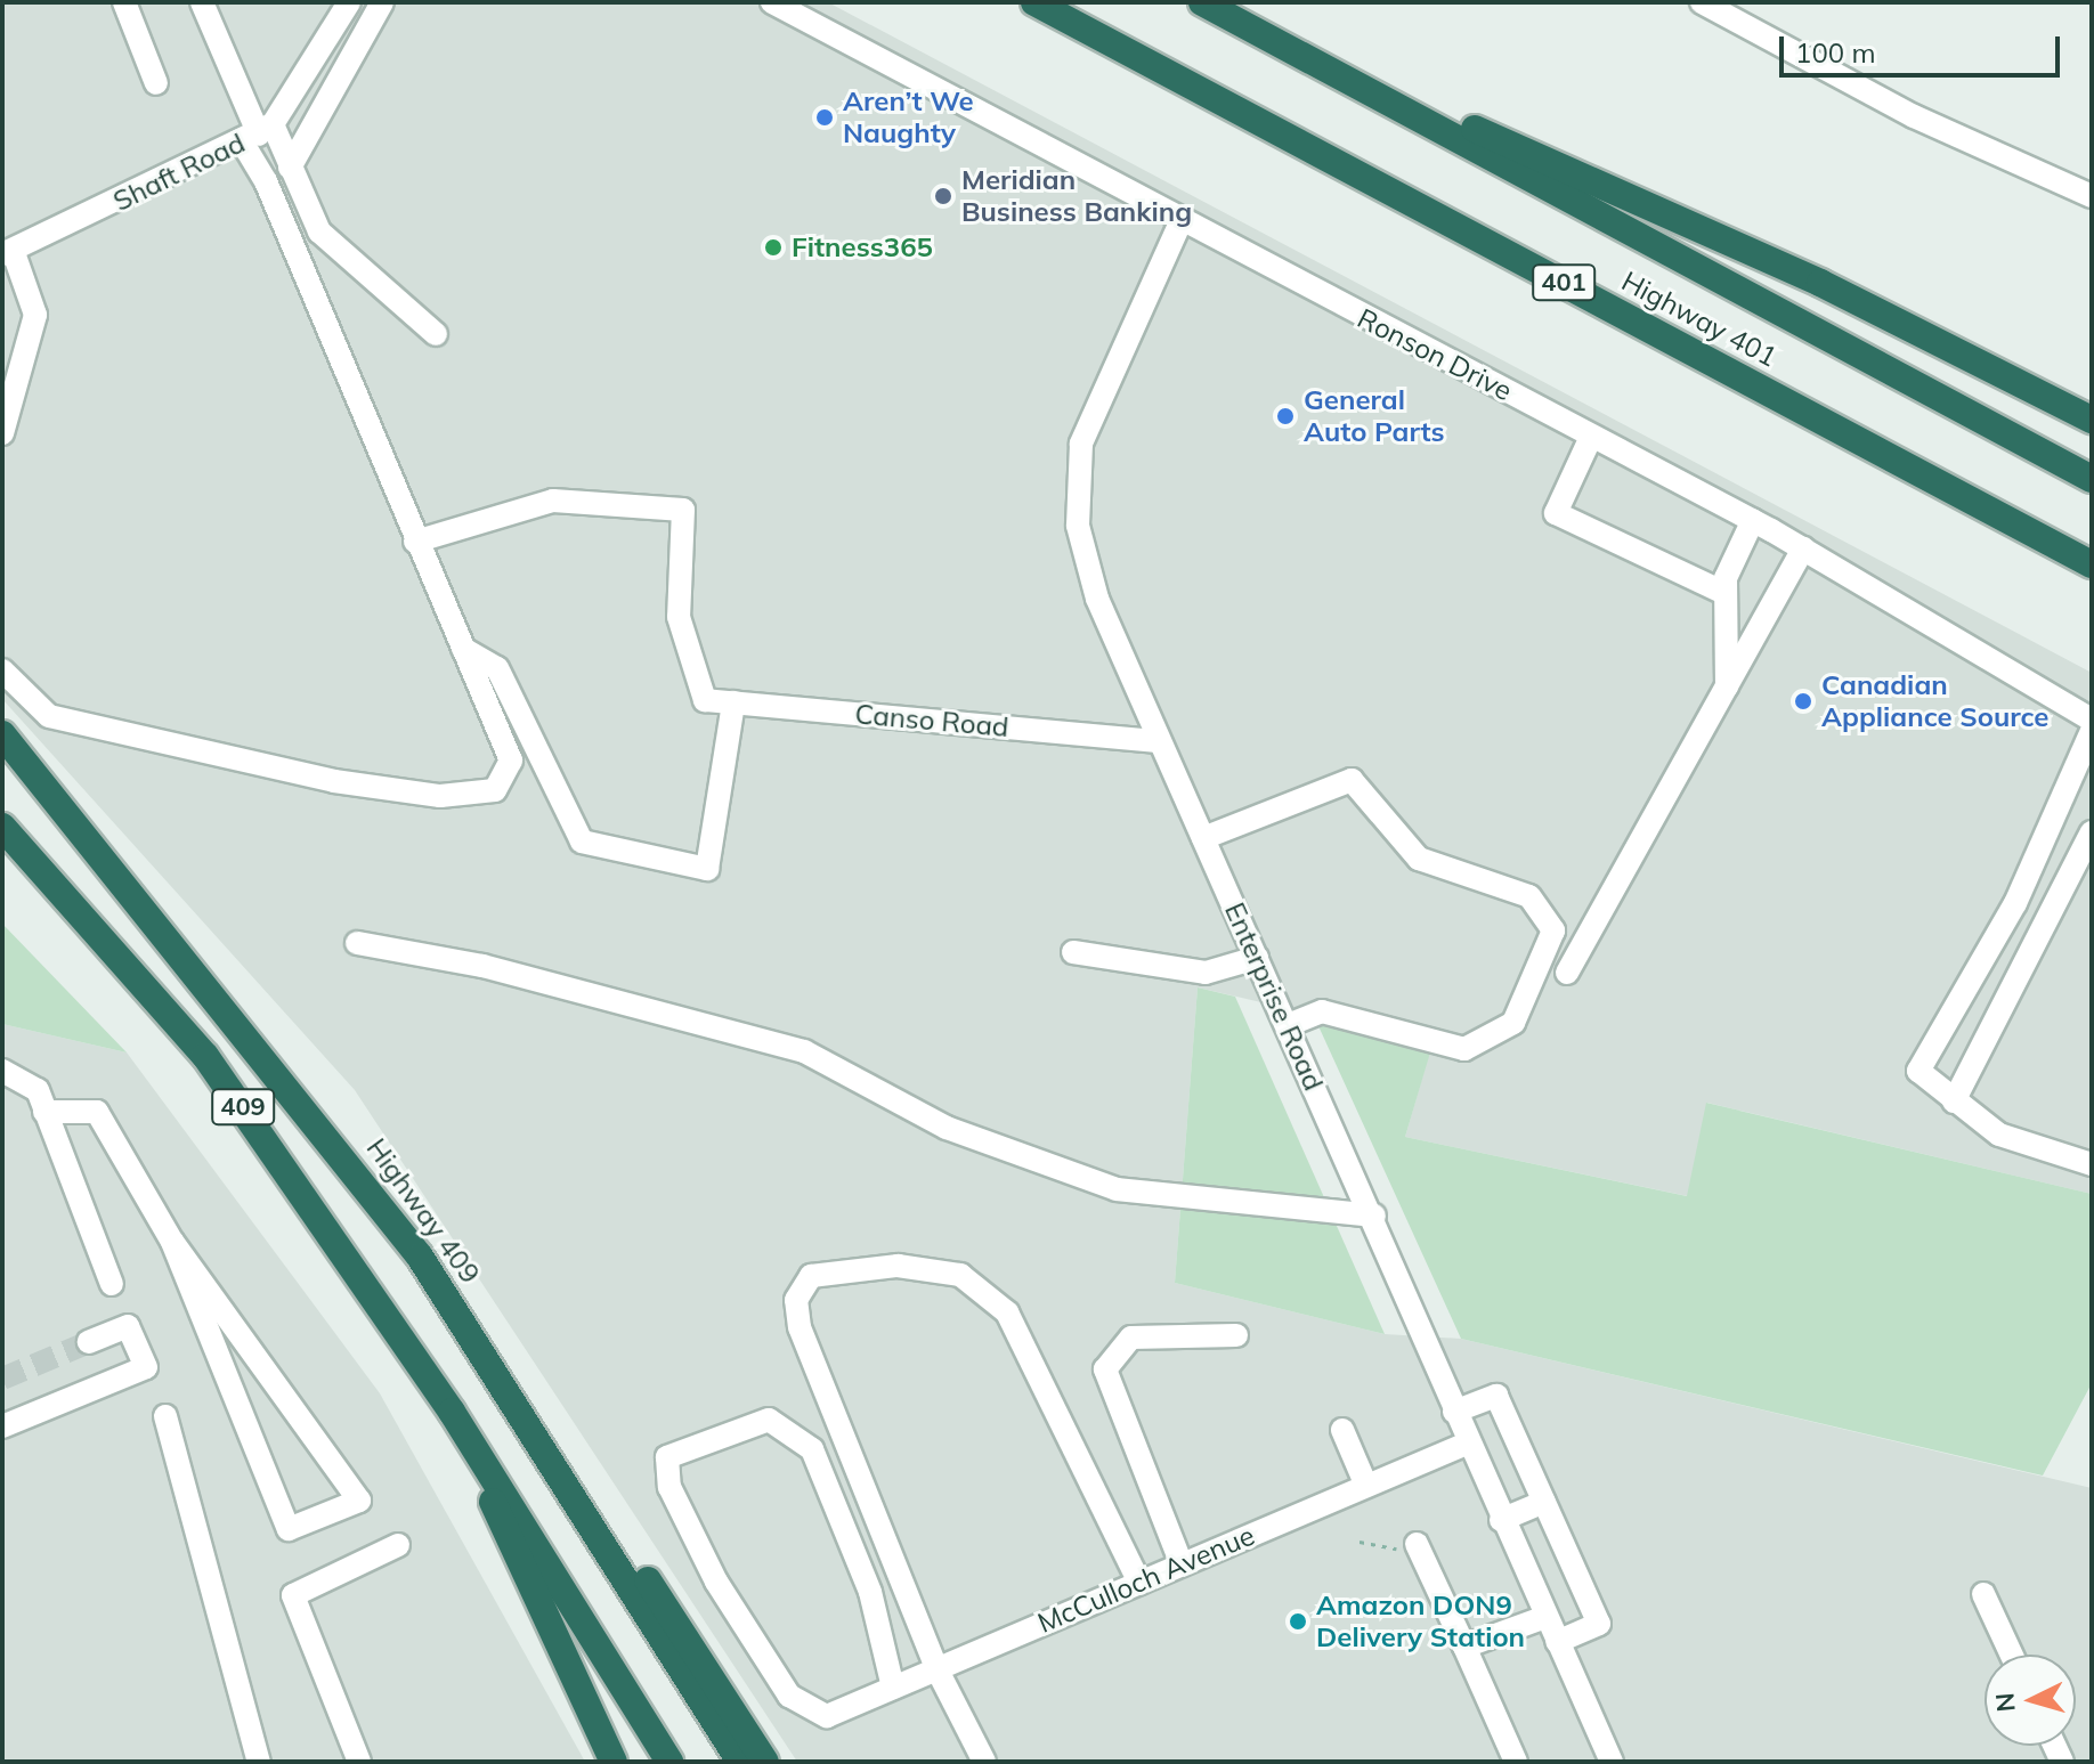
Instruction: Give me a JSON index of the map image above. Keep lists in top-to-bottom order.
{
  "streets": {
    "highway": [
      "401",
      "Highway 401",
      "409",
      "Highway 409"
    ],
    "street": [
      "Shaft Road",
      "Ronson Drive",
      "Canso Road",
      "Enterprise Road",
      "McCulloch Avenue"
    ]
  },
  "crossings": [
    ["Ronson Drive", "Enterprise Road"],
    ["Canso Road", "Enterprise Road"],
    ["Enterprise Road", "McCulloch Avenue"]
  ],
  "places": [
    "Aren’t We Naughty",
    "Meridian Business Banking",
    "Fitness365",
    "General Auto Parts",
    "Canadian Appliance Source",
    "Amazon DON9 Delivery Station"
  ],
  "scale_bar": "100 m",
  "north": "left"
}
